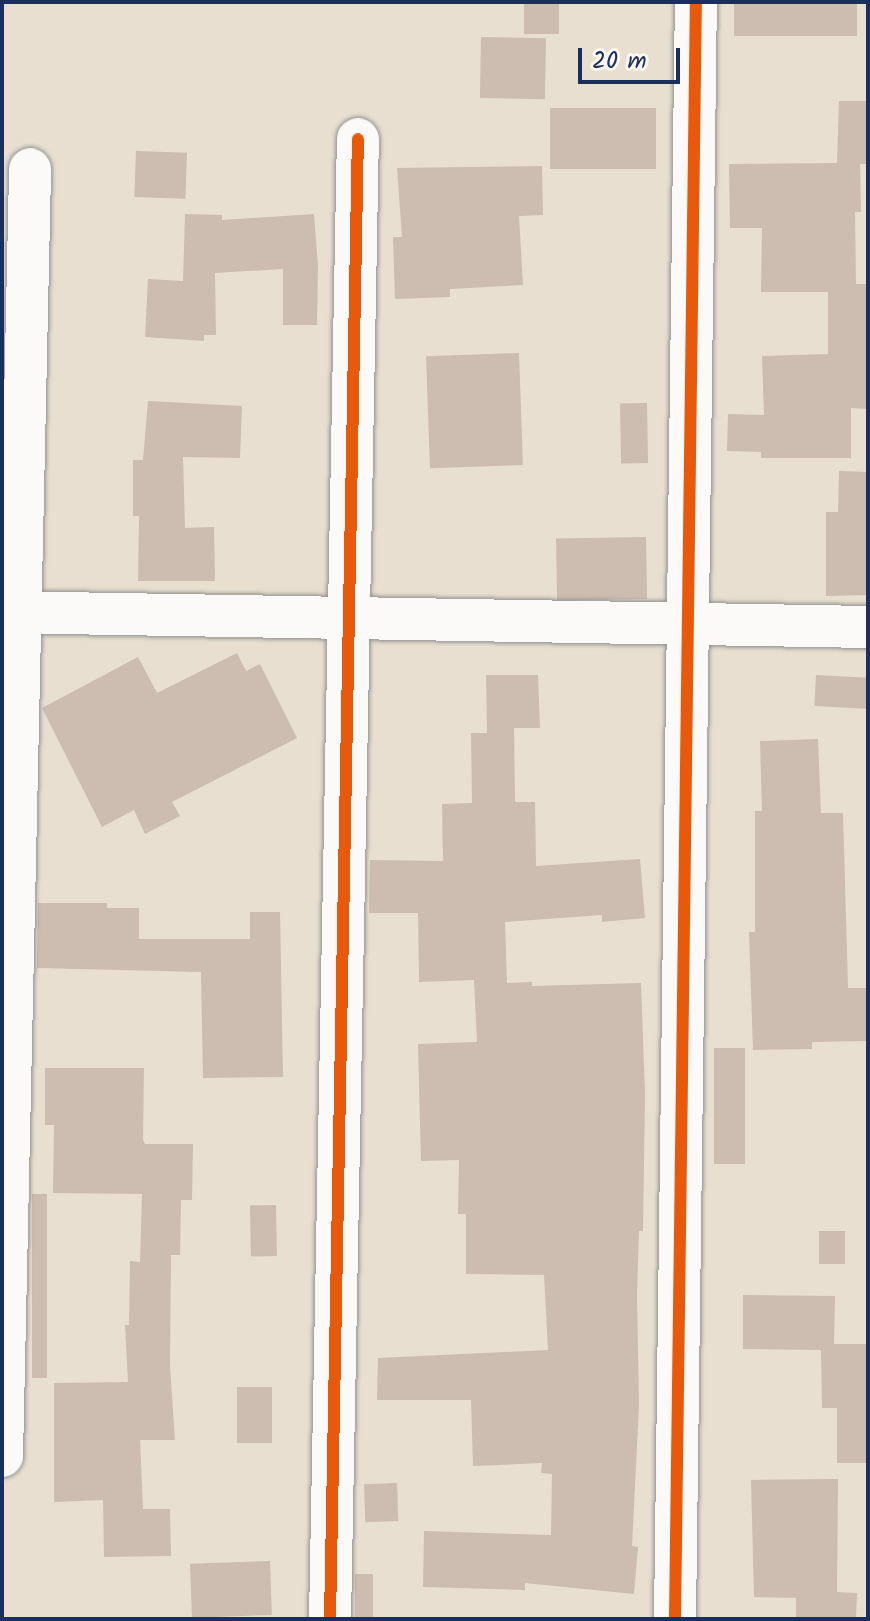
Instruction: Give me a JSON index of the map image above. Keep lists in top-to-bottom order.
{
  "scale_bar": "20 m"
}
